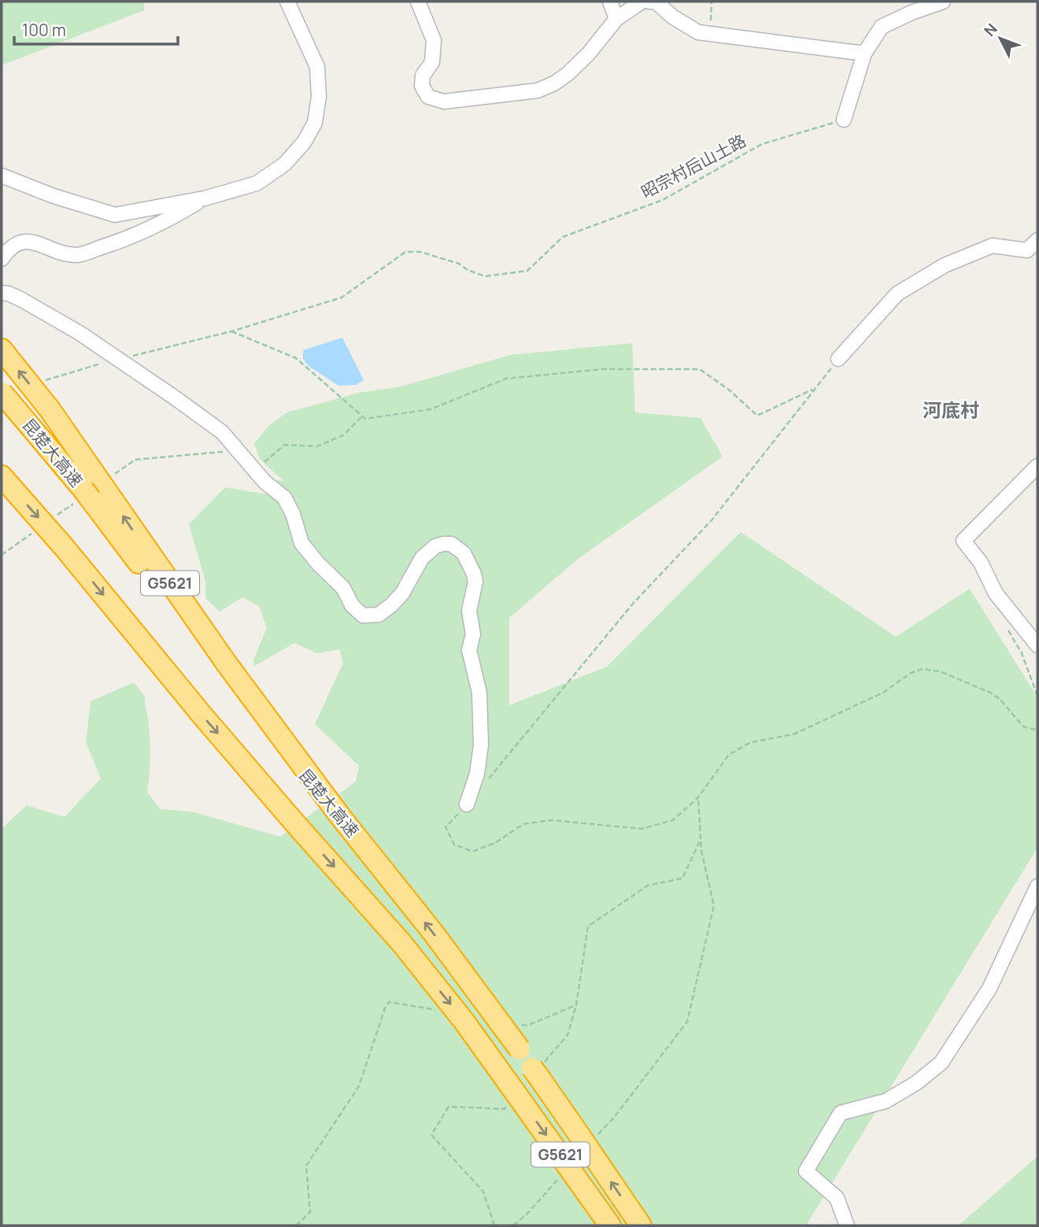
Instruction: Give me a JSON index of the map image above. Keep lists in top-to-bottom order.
{
  "streets": {
    "highway": ["昆楚大高速", "G5621"],
    "path": ["昭宗村后山土路"]
  },
  "crossings": [
    ["昆楚大高速", "G5621"]
  ],
  "districts": ["河底村"],
  "scale_bar": "100 m",
  "north": "top left"
}
